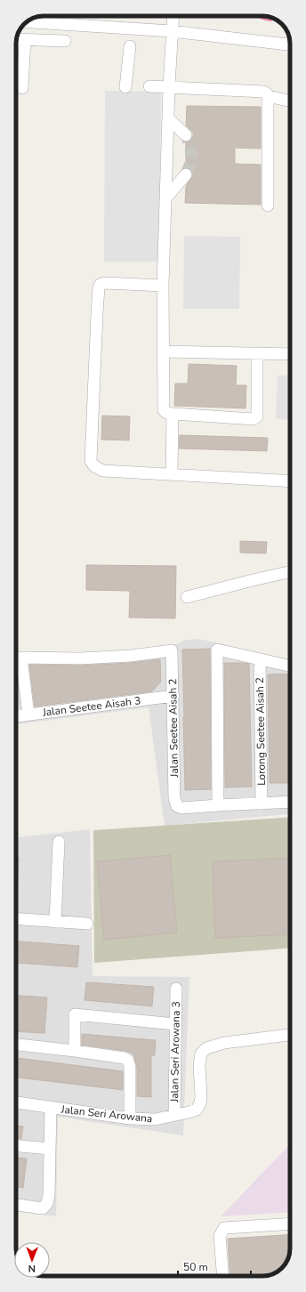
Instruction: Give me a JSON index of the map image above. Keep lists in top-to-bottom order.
{
  "streets": {
    "street": [
      "Jalan Seetee Aisah 3",
      "Jalan Seetee Aisah 2",
      "Lorong Seetee Aisah 2",
      "Jalan Seri Arowana 3",
      "Jalan Seri Arowana"
    ]
  },
  "crossings": [
    ["Jalan Seetee Aisah 3", "Jalan Seetee Aisah 2"],
    ["Jalan Seri Arowana 3", "Jalan Seri Arowana"]
  ],
  "scale_bar": "50 m",
  "north": "bottom"
}
